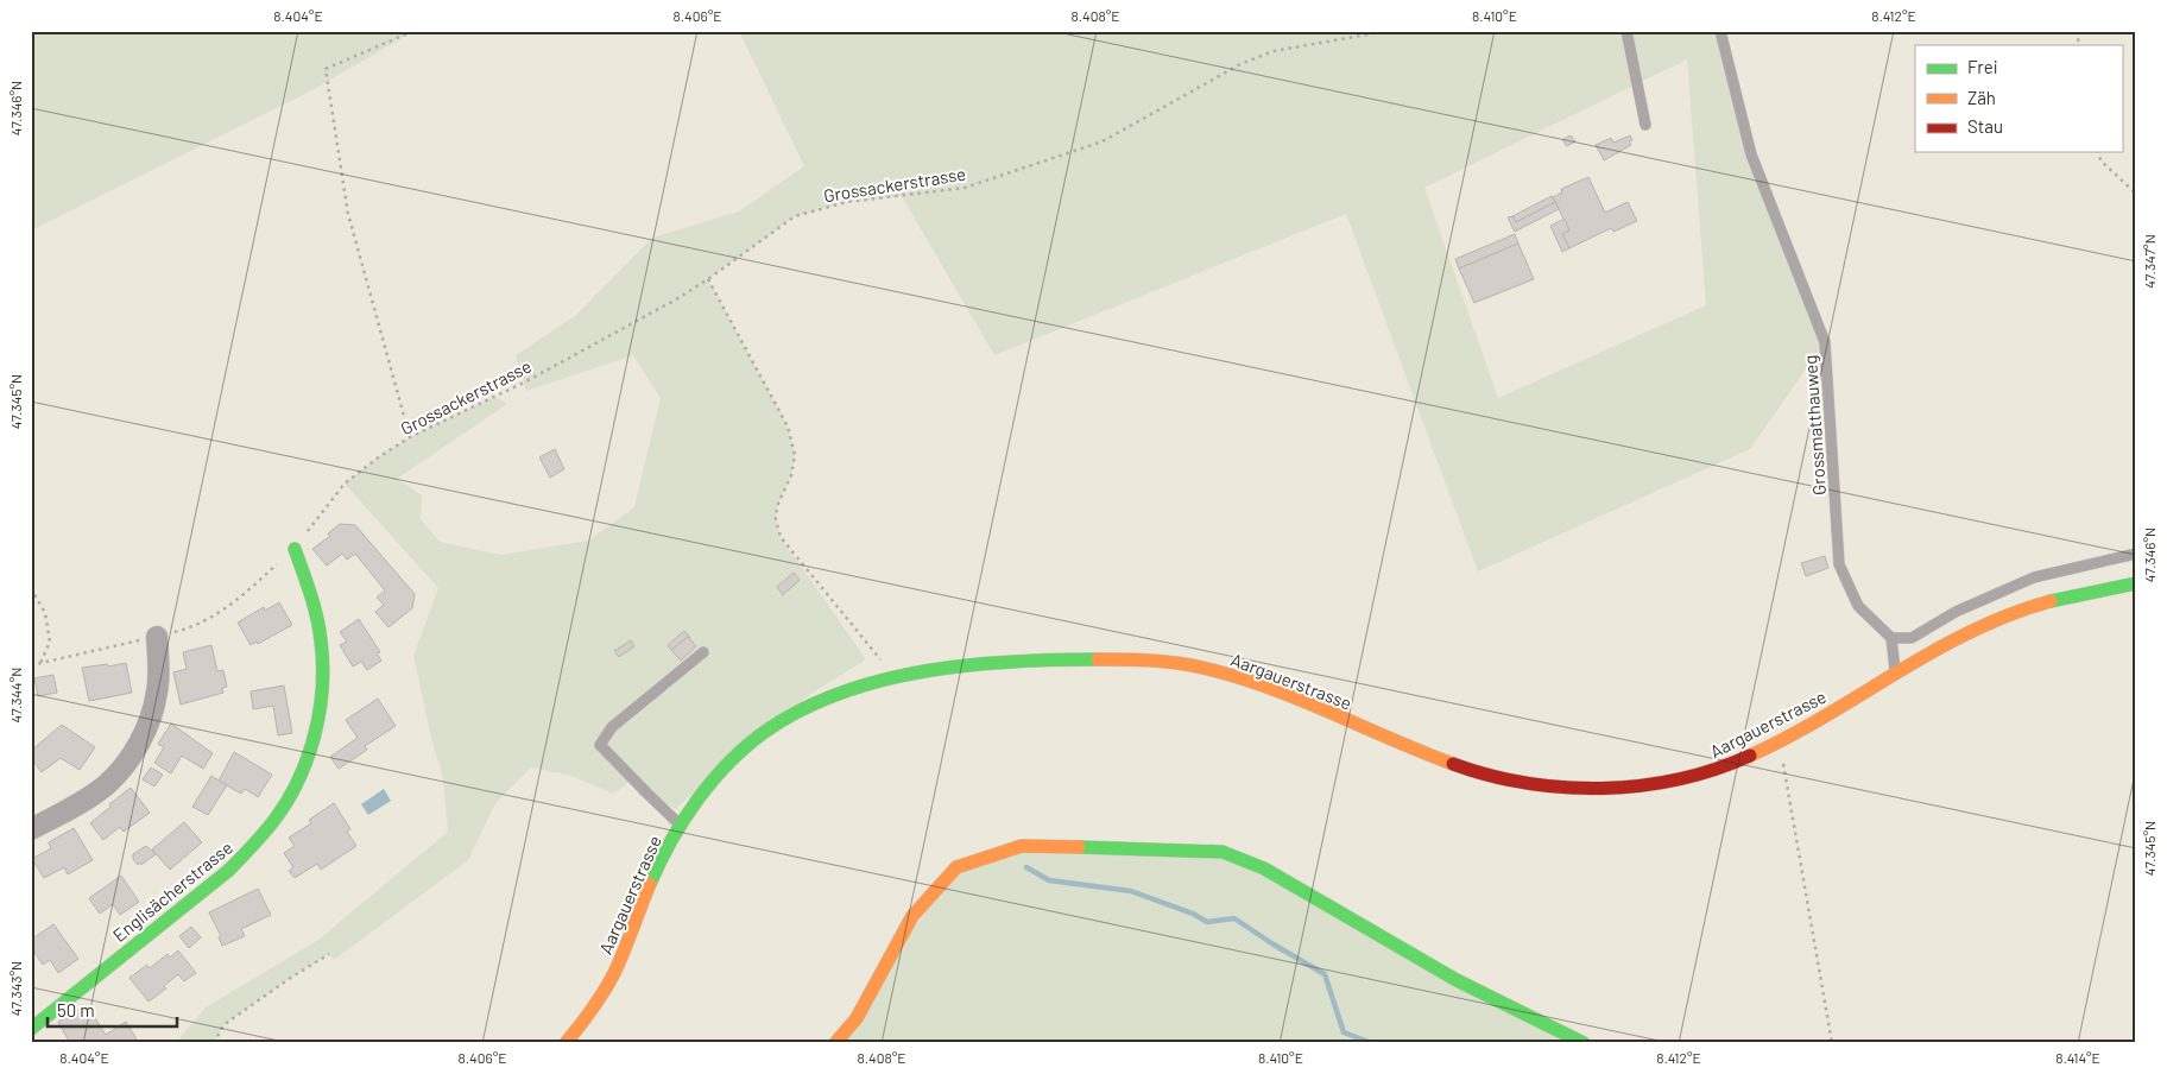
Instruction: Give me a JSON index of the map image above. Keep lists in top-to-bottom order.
{
  "streets": {
    "main road": ["Aargauerstrasse", "Englisächerstrasse"],
    "lane": ["Grossmatthauweg"],
    "path": ["Grossackerstrasse"]
  },
  "crossings": [
    ["Grossackerstrasse", "Englisächerstrasse"]
  ],
  "legend": ["Frei", "Zäh", "Stau"],
  "scale_bar": "50 m",
  "coordinates": [
    "8.404°E",
    "8.406°E",
    "8.408°E",
    "8.410°E",
    "8.412°E",
    "47.346°N",
    "47.347°N",
    "47.345°N",
    "47.344°N",
    "47.343°N",
    "8.414°E"
  ]
}
